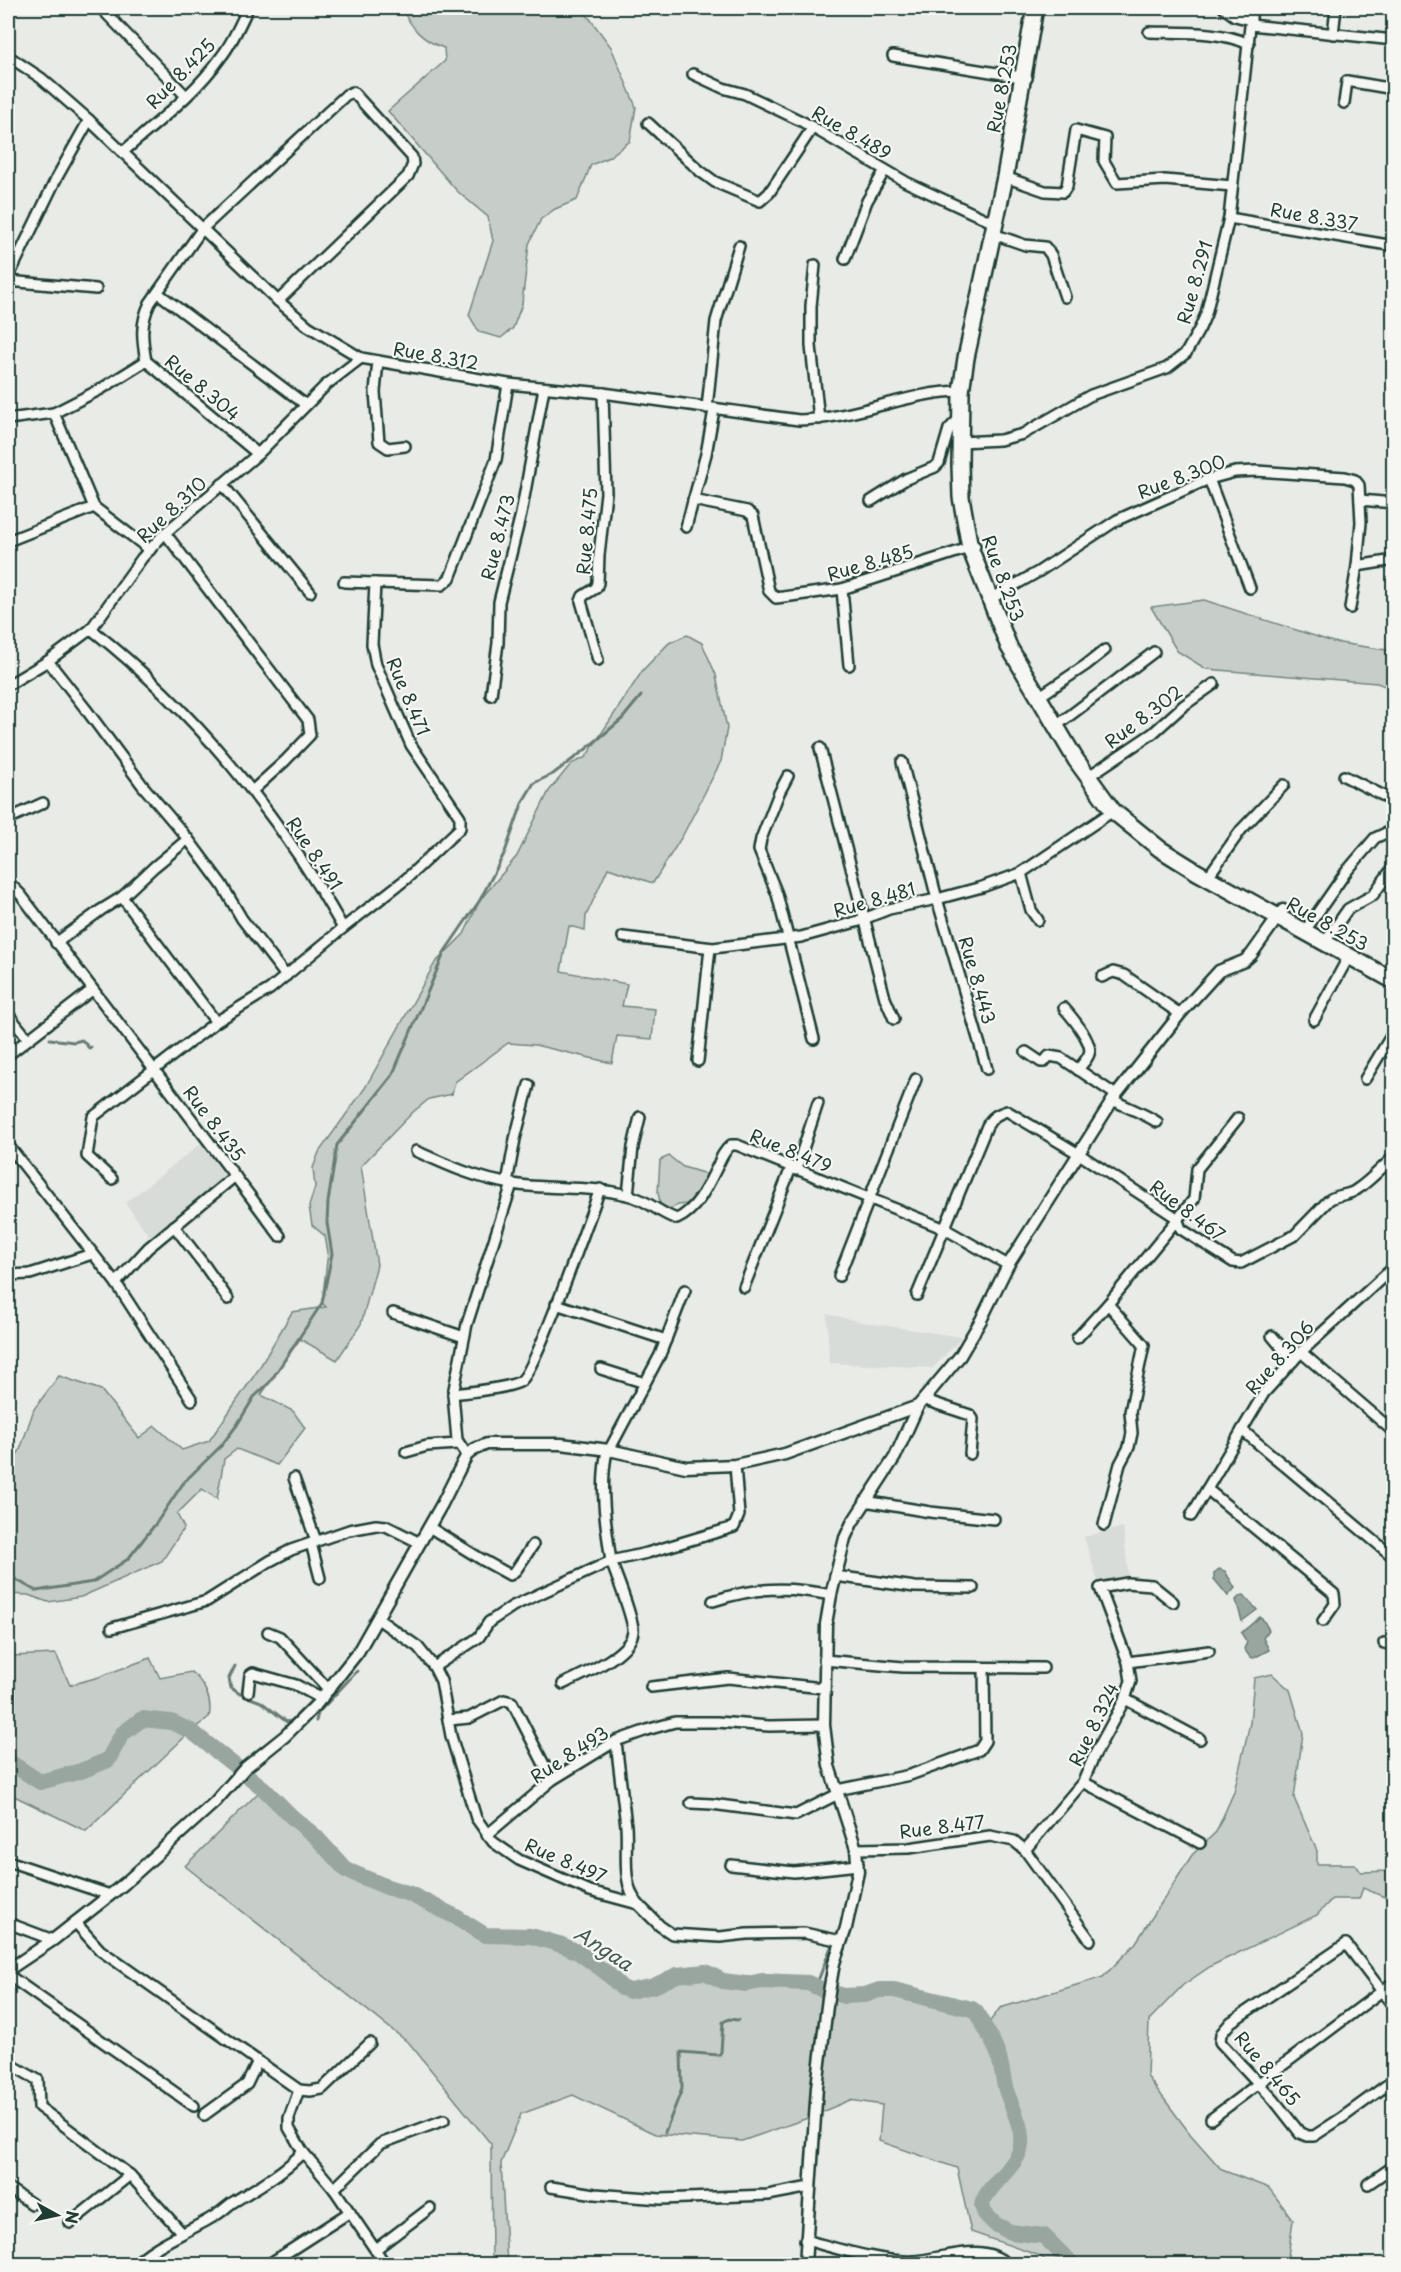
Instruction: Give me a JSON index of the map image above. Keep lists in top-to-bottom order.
{
  "streets": {
    "highway": ["Rue 8.253"],
    "street": [
      "Rue 8.425",
      "Rue 8.489",
      "Rue 8.337",
      "Rue 8.291",
      "Rue 8.312",
      "Rue 8.304",
      "Rue 8.300",
      "Rue 8.310",
      "Rue 8.475",
      "Rue 8.473",
      "Rue 8.485",
      "Rue 8.471",
      "Rue 8.302",
      "Rue 8.491",
      "Rue 8.481",
      "Rue 8.443",
      "Rue 8.435",
      "Rue 8.479",
      "Rue 8.467",
      "Rue 8.306",
      "Rue 8.324",
      "Rue 8.493",
      "Rue 8.477",
      "Rue 8.497",
      "Rue 8.465"
    ]
  },
  "crossings": [
    ["Rue 8.425", "Rue 8.312"],
    ["Rue 8.253", "Rue 8.489"],
    ["Rue 8.253", "Rue 8.291"],
    ["Rue 8.253", "Rue 8.312"],
    ["Rue 8.253", "Rue 8.300"],
    ["Rue 8.253", "Rue 8.485"],
    ["Rue 8.253", "Rue 8.302"],
    ["Rue 8.253", "Rue 8.481"],
    ["Rue 8.337", "Rue 8.291"],
    ["Rue 8.312", "Rue 8.310"],
    ["Rue 8.312", "Rue 8.475"],
    ["Rue 8.312", "Rue 8.473"],
    ["Rue 8.304", "Rue 8.310"],
    ["Rue 8.310", "Rue 8.491"],
    ["Rue 8.471", "Rue 8.491"],
    ["Rue 8.481", "Rue 8.443"],
    ["Rue 8.479", "Rue 8.467"],
    ["Rue 8.324", "Rue 8.477"],
    ["Rue 8.493", "Rue 8.497"]
  ],
  "water": ["Angaa"],
  "north": "right"
}
